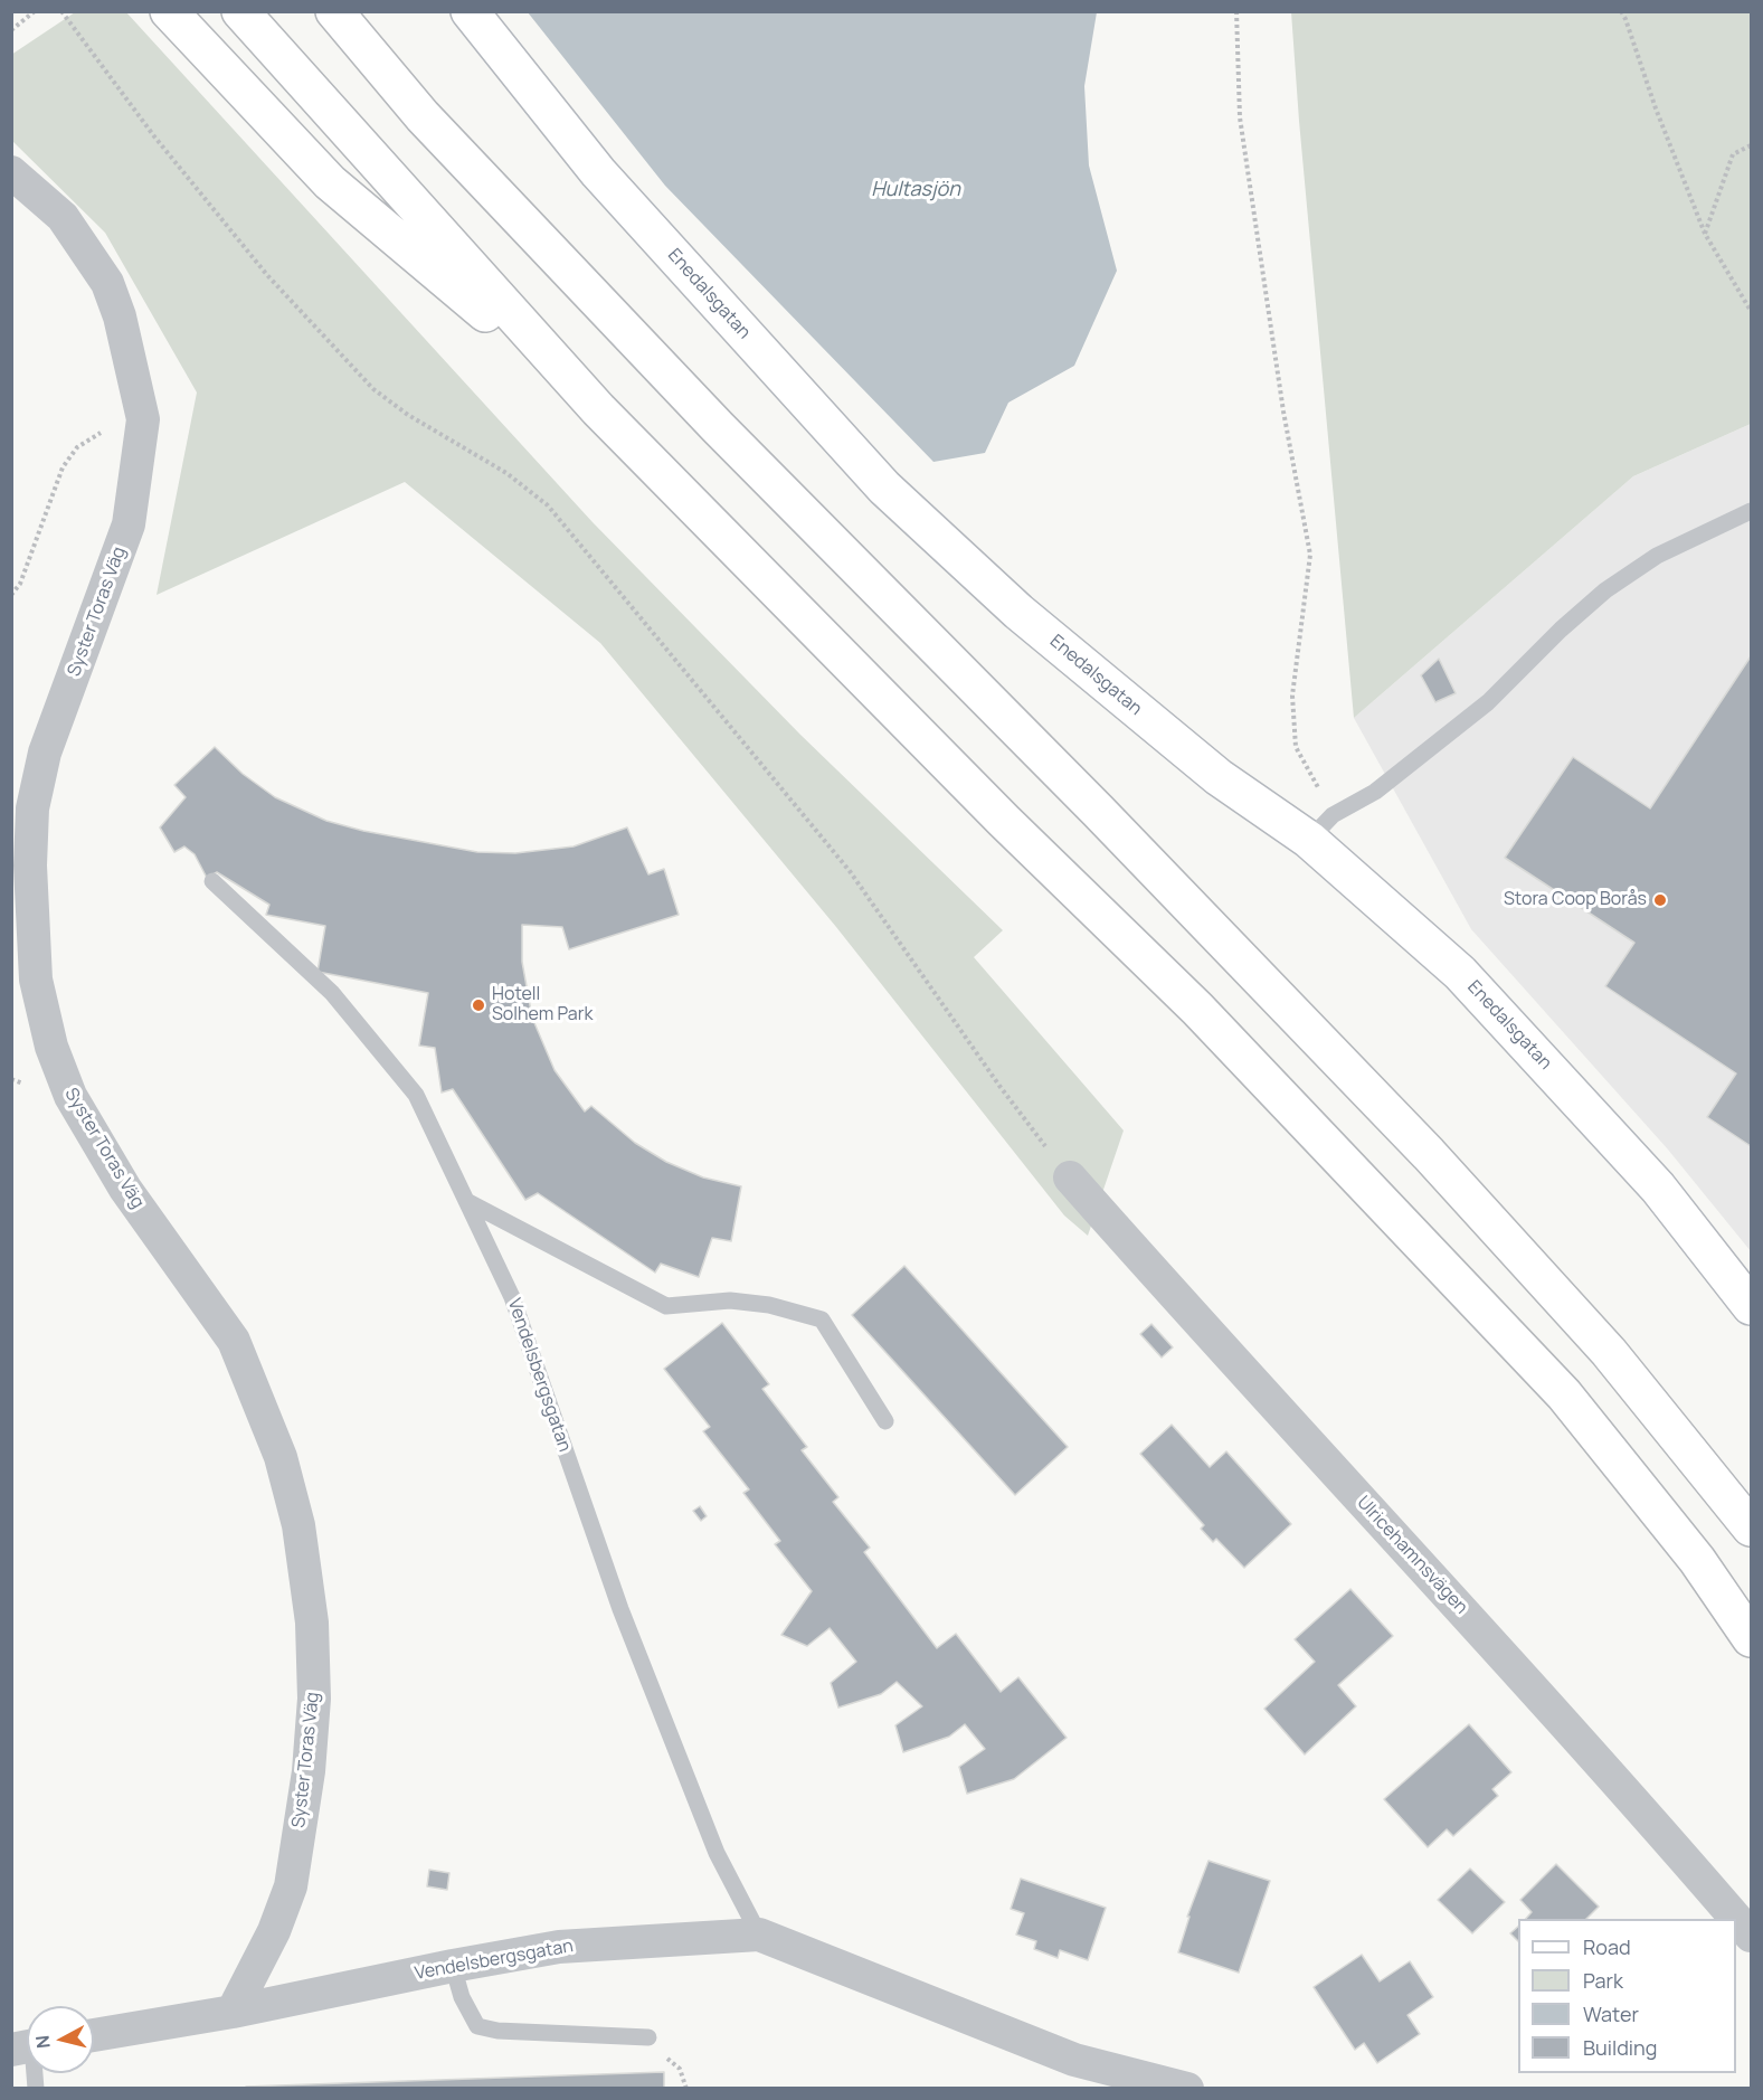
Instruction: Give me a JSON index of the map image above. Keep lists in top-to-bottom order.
{
  "streets": {
    "main road": ["Enedalsgatan"],
    "street": ["Syster Toras Väg", "Vendelsbergsgatan", "Ulricehamnsvägen"]
  },
  "crossings": [
    ["Syster Toras Väg", "Vendelsbergsgatan"]
  ],
  "water": ["Hultasjön"],
  "places": ["Stora Coop Borås", "Hotell Solhem Park"],
  "legend": [
    "Road",
    "Park",
    "Water",
    "Building"
  ],
  "north": "left"
}
